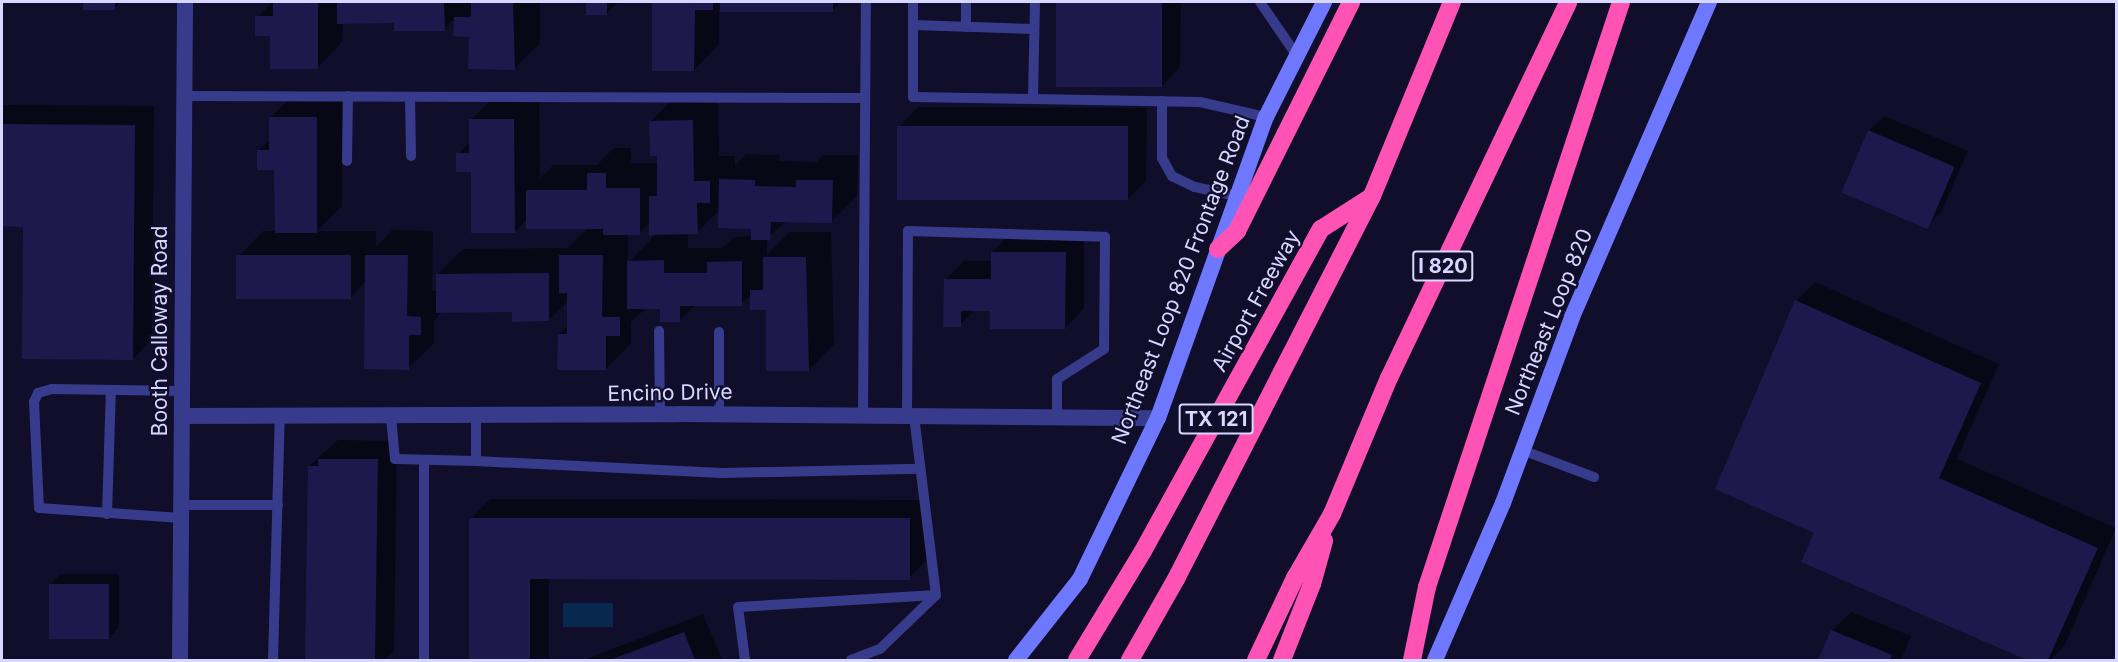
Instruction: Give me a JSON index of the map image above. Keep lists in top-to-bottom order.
{
  "streets": {
    "highway": ["I 820", "Airport Freeway", "TX 121"],
    "main road": ["Northeast Loop 820 Frontage Road", "Northeast Loop 820"],
    "street": ["Booth Calloway Road", "Encino Drive"]
  },
  "crossings": [
    ["Northeast Loop 820 Frontage Road", "Encino Drive"],
    ["Booth Calloway Road", "Encino Drive"]
  ]
}
